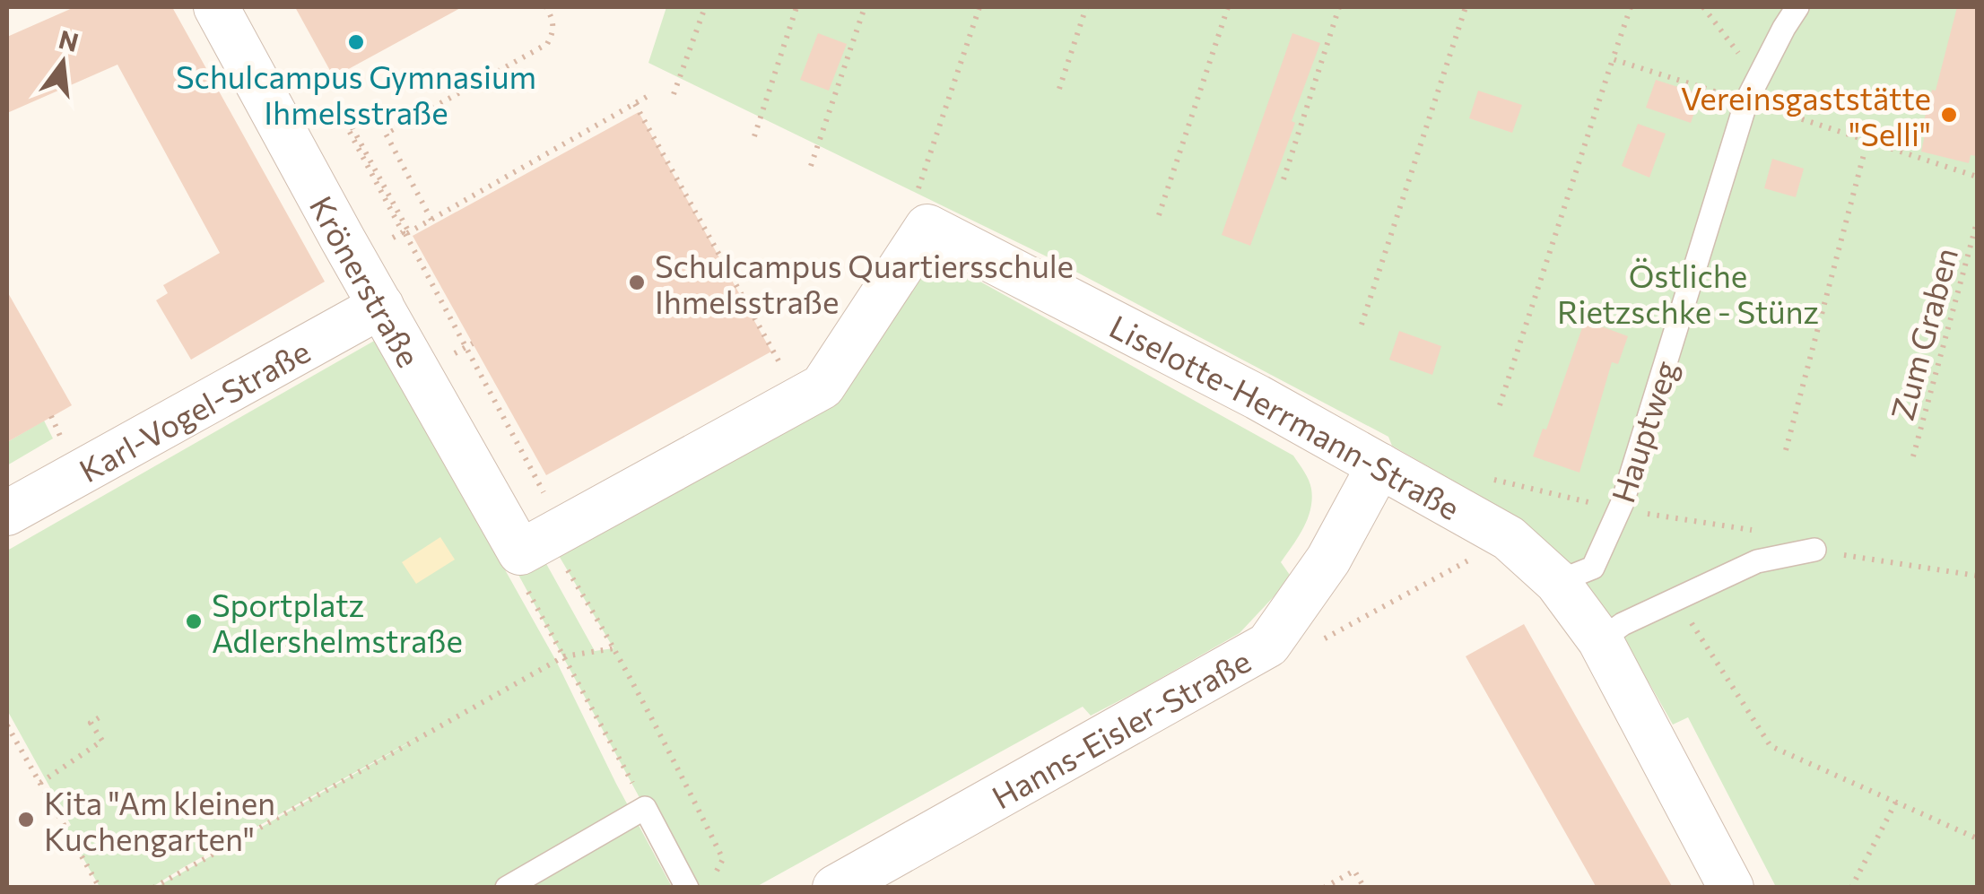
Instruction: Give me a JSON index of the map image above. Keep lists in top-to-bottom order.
{
  "streets": {
    "street": [
      "Krönerstraße",
      "Karl-Vogel-Straße",
      "Liselotte-Herrmann-Straße",
      "Hanns-Eisler-Straße"
    ],
    "lane": ["Hauptweg"],
    "path": ["Zum Graben"]
  },
  "crossings": [
    ["Krönerstraße", "Karl-Vogel-Straße"],
    ["Krönerstraße", "Liselotte-Herrmann-Straße"],
    ["Liselotte-Herrmann-Straße", "Hauptweg"],
    ["Liselotte-Herrmann-Straße", "Hanns-Eisler-Straße"]
  ],
  "parks": ["Östliche Rietzschke - Stünz"],
  "places": [
    "Schulcampus Gymnasium Ihmelsstraße",
    "Vereinsgaststätte \"Selli\"",
    "Schulcampus Quartiersschule Ihmelsstraße",
    "Sportplatz Adlershelmstraße",
    "Kita \"Am kleinen Kuchengarten\""
  ],
  "north": "top"
}
